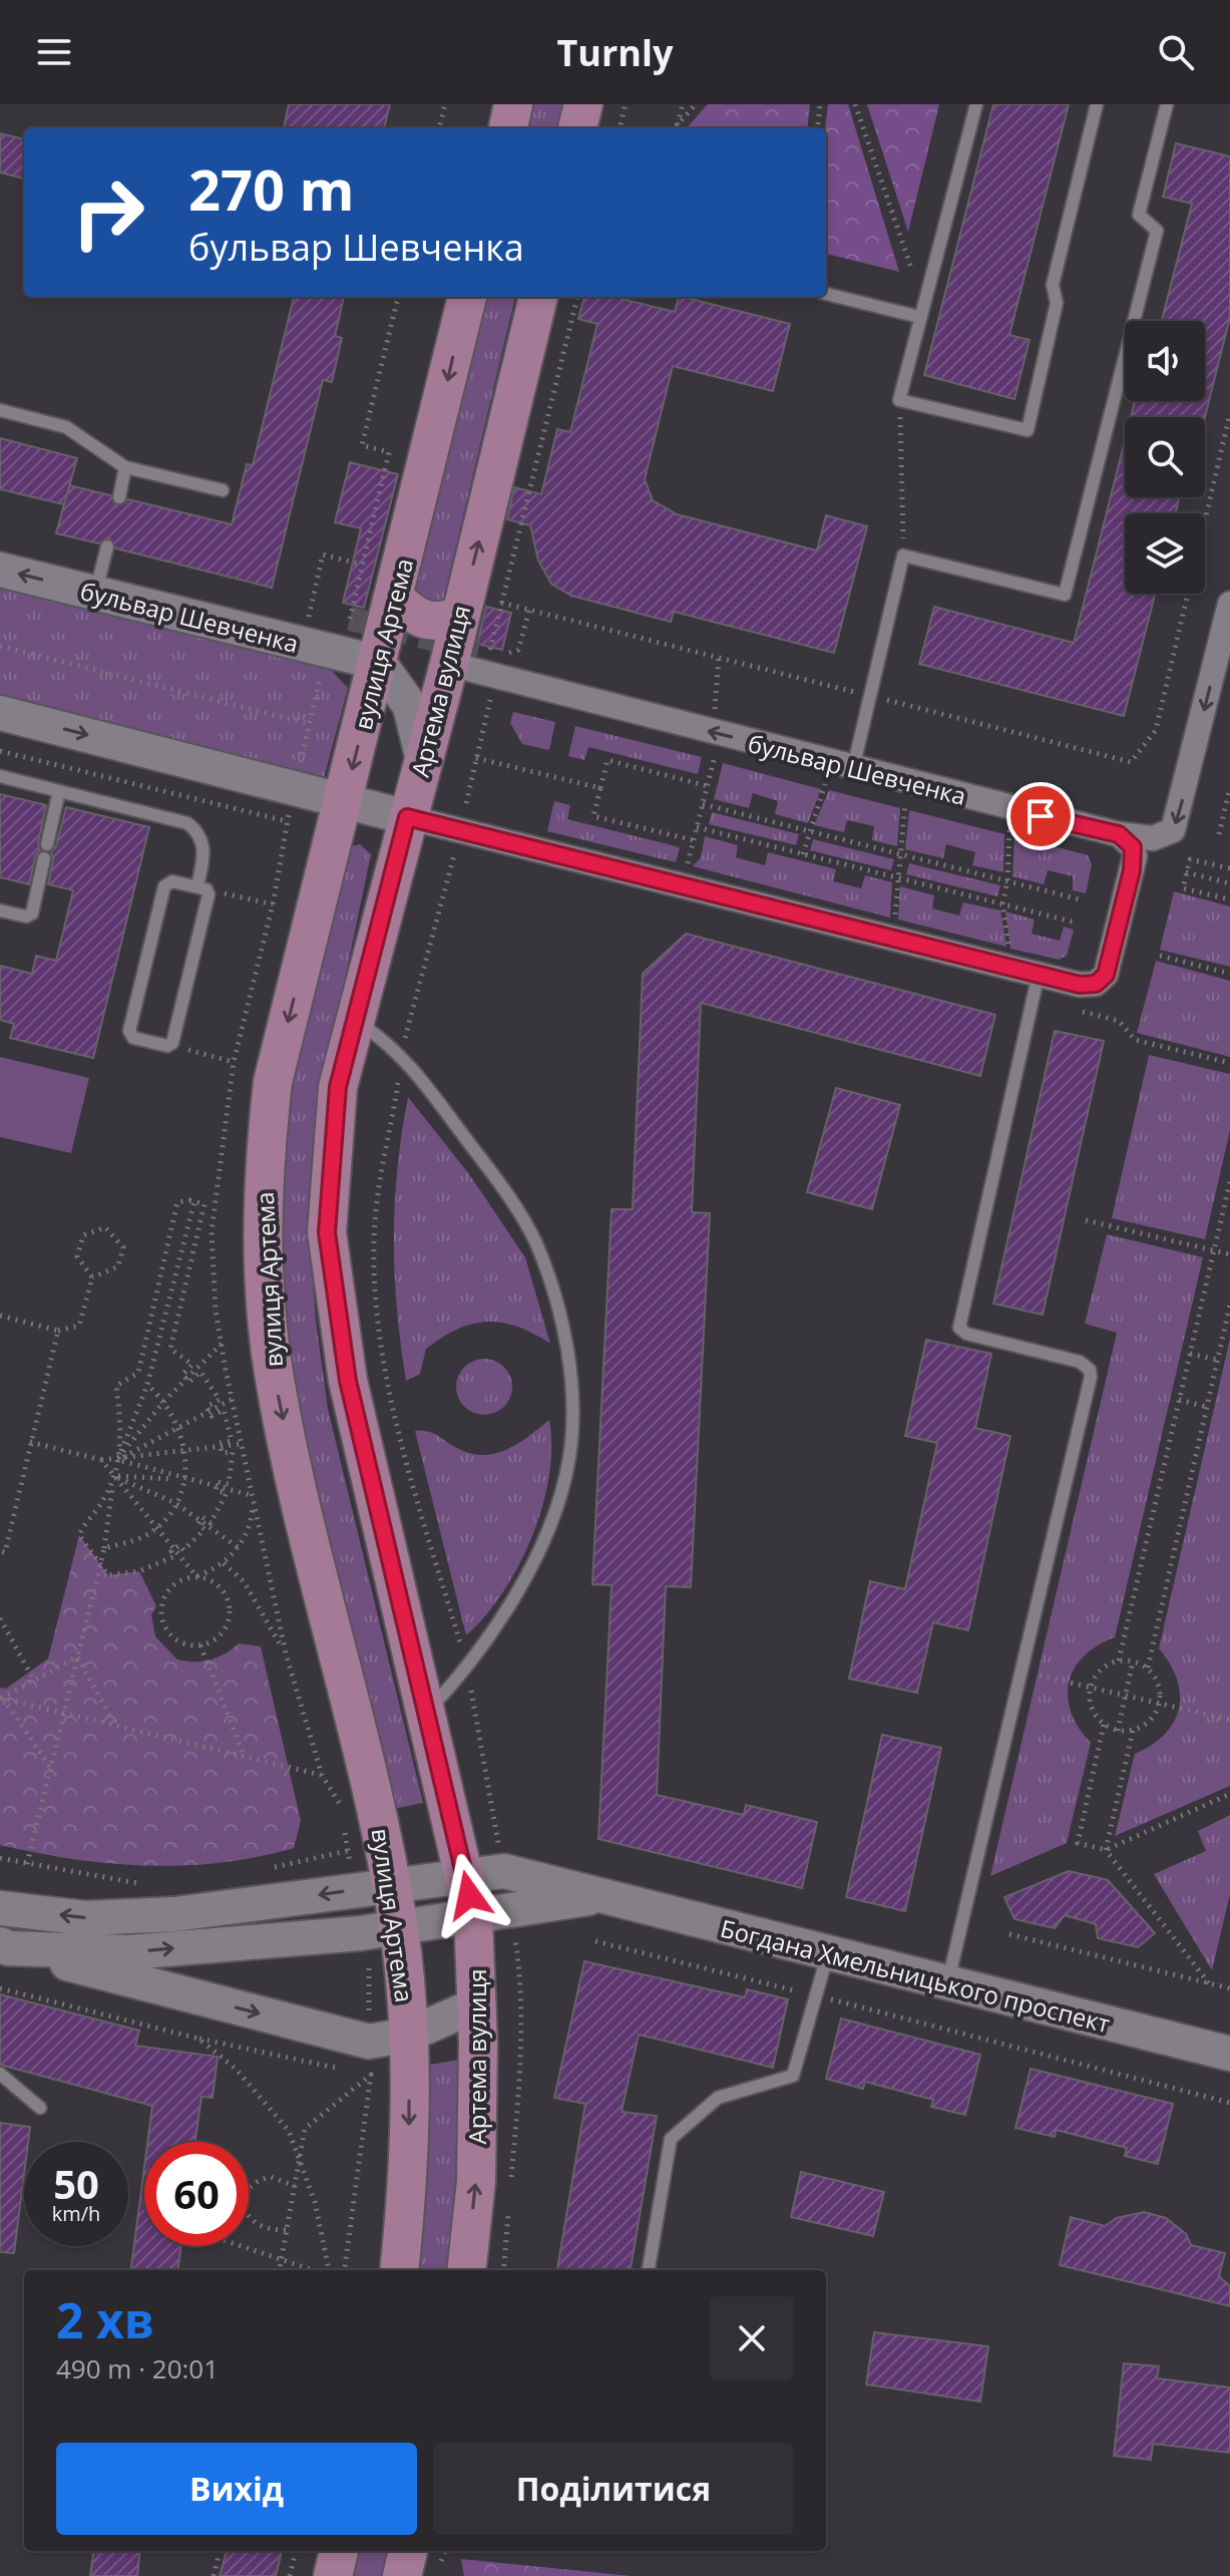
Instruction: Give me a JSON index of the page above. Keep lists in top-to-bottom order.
{
  "streets": {
    "main road": [
      "бульвар Шевченка",
      "вулиця Артема",
      "Артема вулиця",
      "Богдана Хмельницького проспект"
    ]
  },
  "crossings": [
    ["бульвар Шевченка", "вулиця Артема"],
    ["бульвар Шевченка", "Артема вулиця"],
    ["вулиця Артема", "Богдана Хмельницького проспект"],
    ["Артема вулиця", "Богдана Хмельницького проспект"]
  ],
  "one_way": ["вулиця Артема"],
  "page": {
    "header": "Turnly",
    "turn": ["270 m", "бульвар Шевченка"],
    "speed": "50 km/h",
    "limit": "60",
    "heading": ["2 хв", "490 m · 20:01"],
    "buttons": ["Вихід", "Поділитися"]
  }
}
